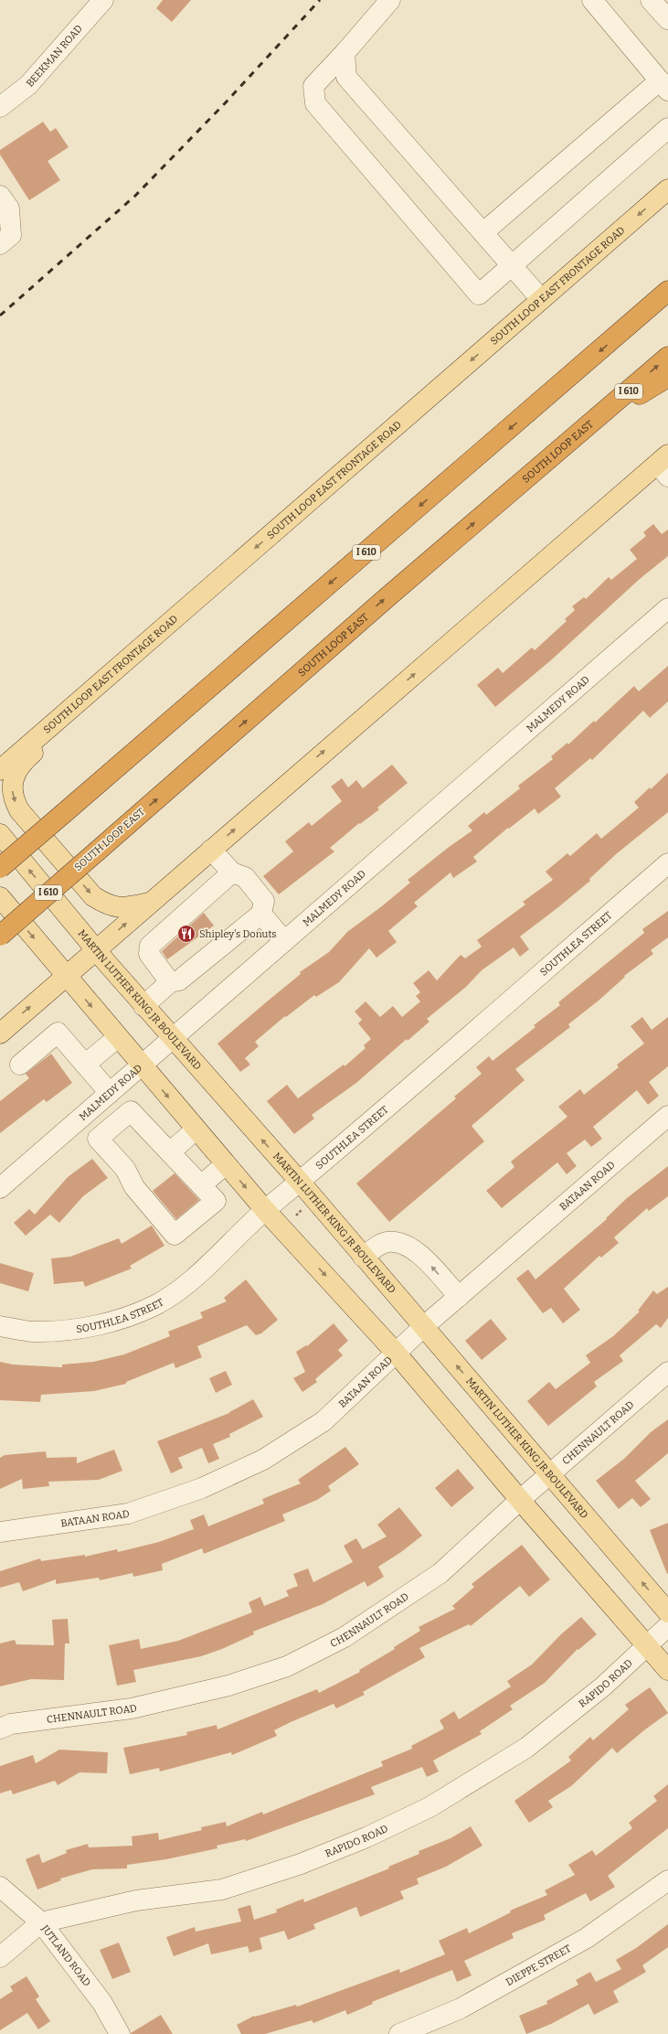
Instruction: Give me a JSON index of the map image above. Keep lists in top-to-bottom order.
{
  "streets": {
    "highway": ["I 610", "SOUTH LOOP EAST"],
    "main road": ["SOUTH LOOP EAST FRONTAGE ROAD", "MARTIN LUTHER KING JR BOULEVARD"],
    "street": [
      "BEEKMAN ROAD",
      "MALMEDY ROAD",
      "SOUTHLEA STREET",
      "BATAAN ROAD",
      "CHENNAULT ROAD",
      "RAPIDO ROAD",
      "JUTLAND ROAD",
      "DIEPPE STREET"
    ]
  },
  "crossings": [
    ["MALMEDY ROAD", "MARTIN LUTHER KING JR BOULEVARD"],
    ["SOUTHLEA STREET", "MARTIN LUTHER KING JR BOULEVARD"],
    ["MARTIN LUTHER KING JR BOULEVARD", "BATAAN ROAD"],
    ["MARTIN LUTHER KING JR BOULEVARD", "CHENNAULT ROAD"],
    ["RAPIDO ROAD", "JUTLAND ROAD"]
  ],
  "one_way": ["SOUTH LOOP EAST FRONTAGE ROAD"],
  "places": {
    "restaurant": ["Shipley's Donuts"]
  }
}
